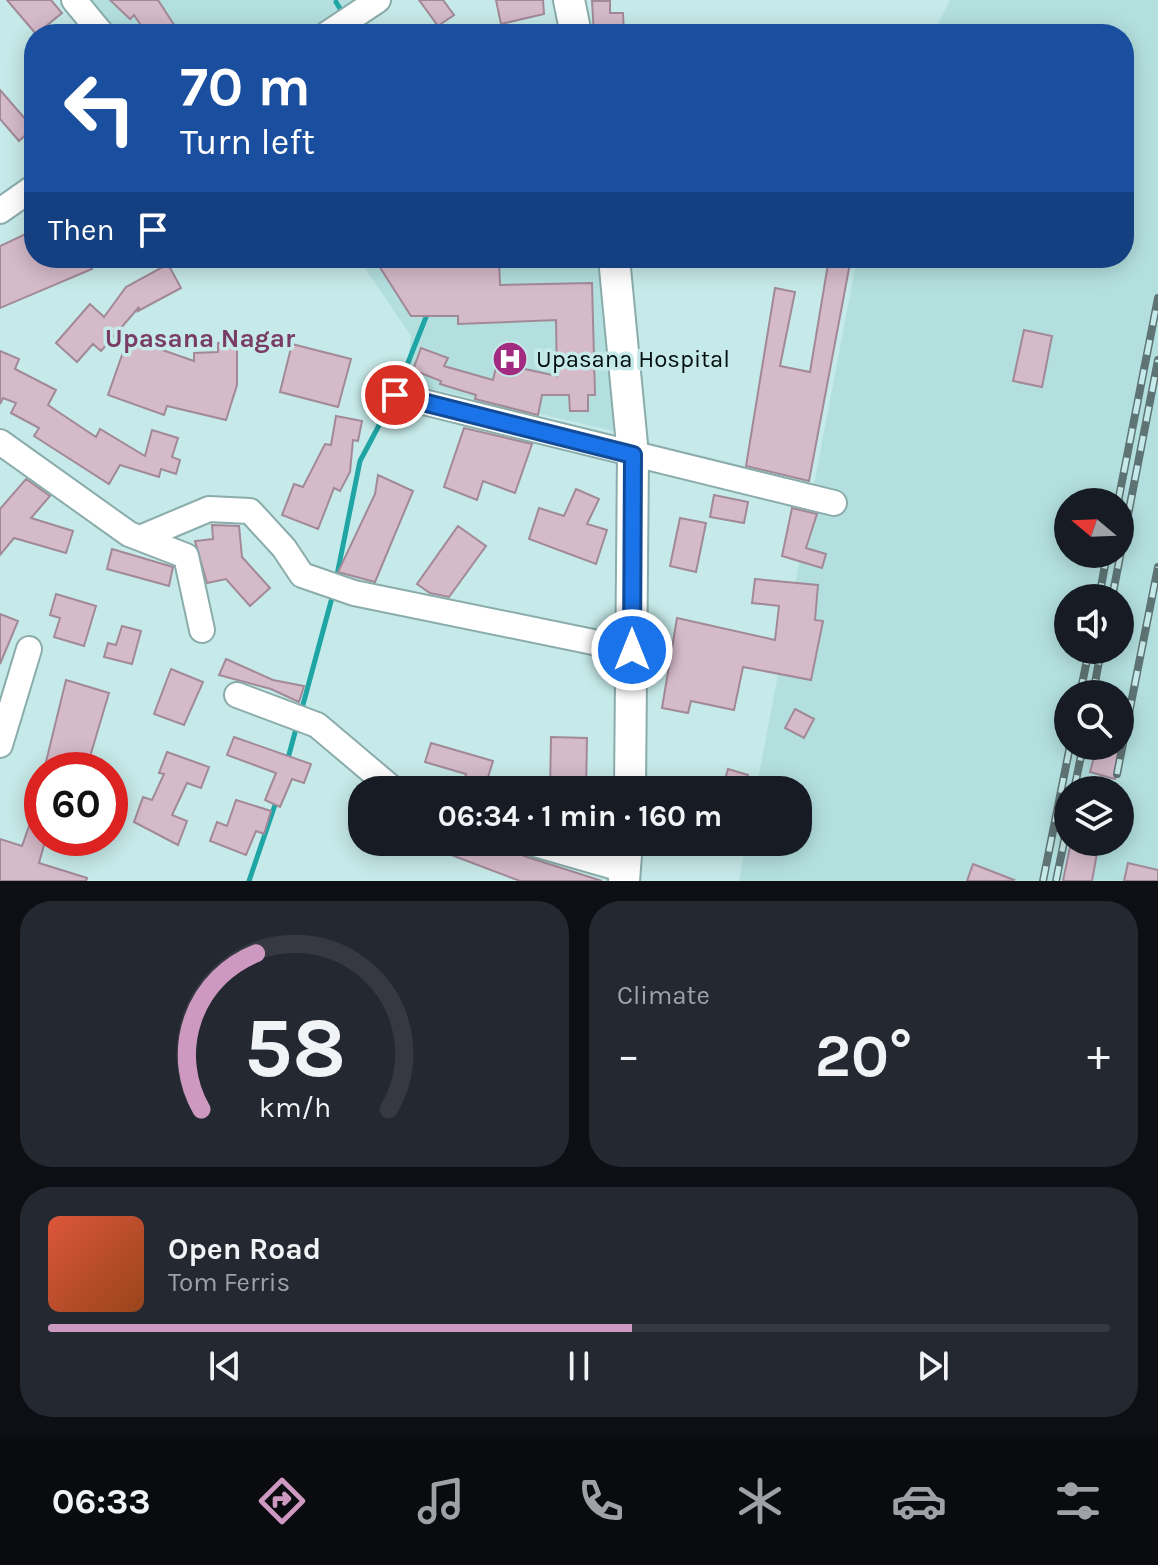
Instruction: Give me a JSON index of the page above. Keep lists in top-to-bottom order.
{
  "districts": ["Upasana Nagar"],
  "places": {
    "hospital": ["Upasana Hospital"]
  },
  "north": "left",
  "page": {
    "turn": ["70 m", "Turn left"],
    "then": "Then",
    "limit": "60",
    "trip": "06:34 · 1 min · 160 m",
    "tile": "Climate",
    "heat": ["−", "20°", "+"],
    "song": ["Open Road", "Tom Ferris"],
    "tabs": "06:33",
    "gauge": ["58", "km/h"]
  }
}
